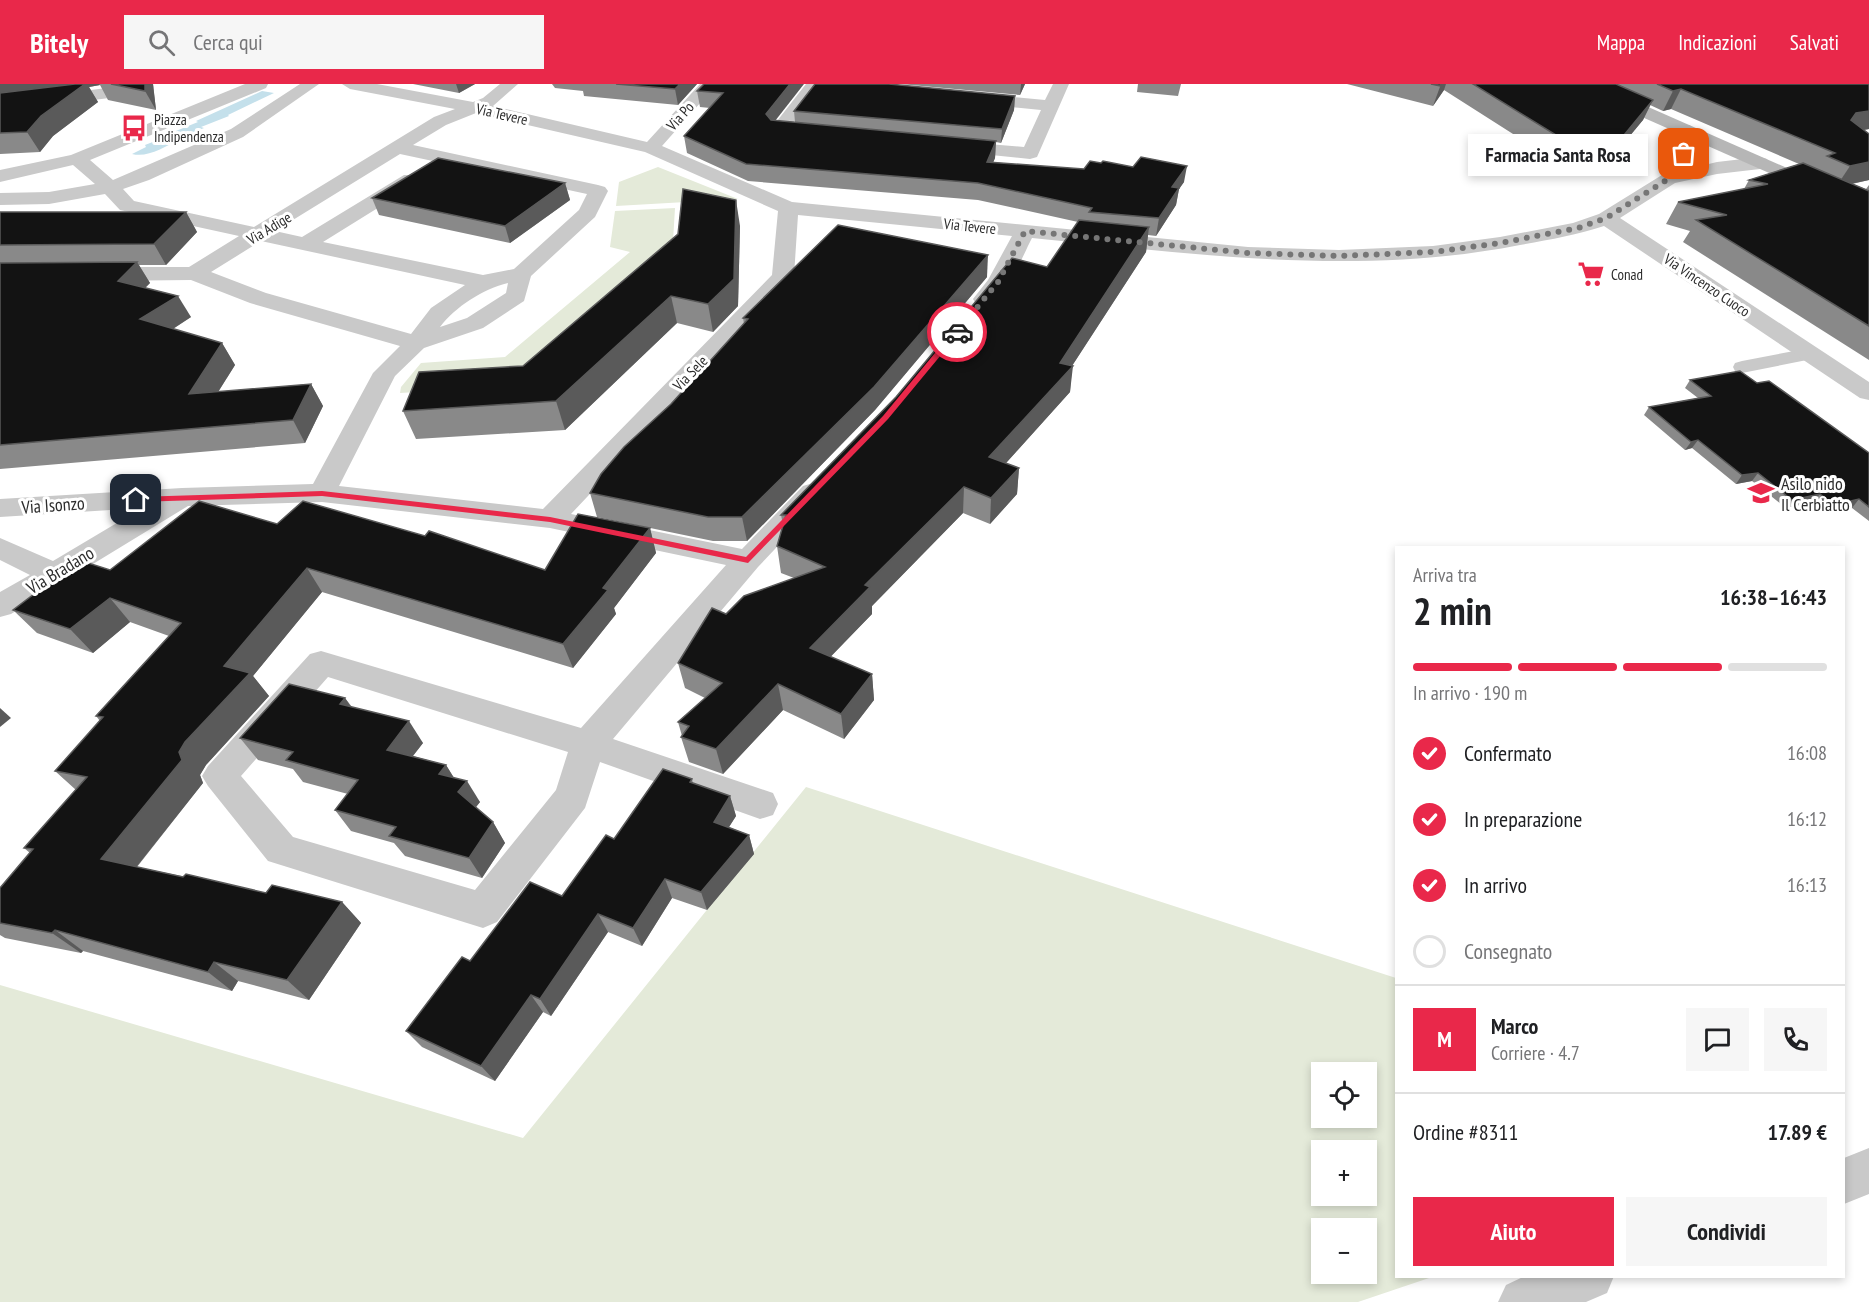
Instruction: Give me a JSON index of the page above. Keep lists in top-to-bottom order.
{
  "streets": {
    "street": [
      "Via Tevere",
      "Via Po",
      "Via Adige",
      "Via Vincenzo Cuoco",
      "Via Sele",
      "Via Isonzo",
      "Via Bradano"
    ]
  },
  "crossings": [
    ["Via Tevere", "Via Po"],
    ["Via Tevere", "Via Adige"],
    ["Via Tevere", "Via Vincenzo Cuoco"],
    ["Via Tevere", "Via Sele"],
    ["Via Sele", "Via Isonzo"],
    ["Via Isonzo", "Via Bradano"]
  ],
  "places": {
    "bus stop": ["Piazza Indipendenza"],
    "other": ["Farmacia Santa Rosa"],
    "supermarket": ["Conad"],
    "school or university": ["Asilo nido Il Cerbiatto"]
  },
  "page": {
    "header": "Bitely",
    "search": "Cerca qui",
    "nav": ["Mappa", "Indicazioni", "Salvati"],
    "bubble": "Farmacia Santa Rosa",
    "heading": ["2 min", "Arriva tra", "16:38–16:43"],
    "panel": [
      "Marco",
      "Corriere · 4.7",
      "Ordine #8311",
      "17.89 €"
    ],
    "bar": "In arrivo · 190 m",
    "list": [
      ["Confermato", "16:08"],
      ["In preparazione", "16:12"],
      ["In arrivo", "16:13"],
      "Consegnato"
    ],
    "round": "M",
    "map_buttons": ["+", "−"],
    "buttons": ["Aiuto", "Condividi"]
  }
}
